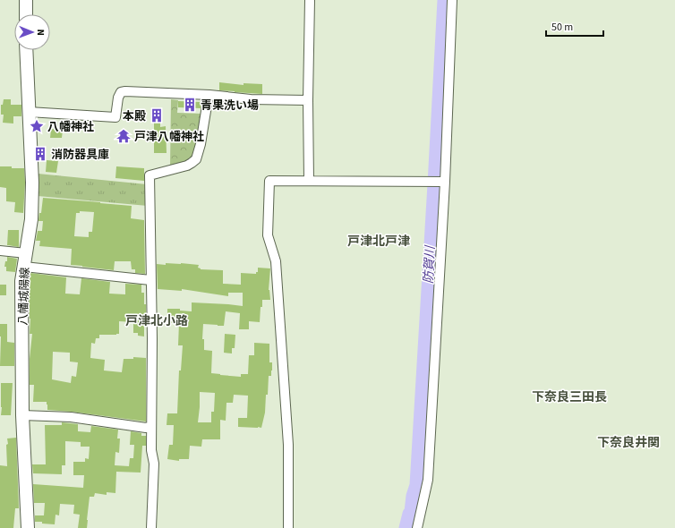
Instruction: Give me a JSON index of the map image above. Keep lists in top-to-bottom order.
{
  "streets": {
    "main road": ["八幡城陽線"]
  },
  "districts": [
    "戸津北戸津",
    "戸津北小路",
    "下奈良三田長",
    "下奈良井関"
  ],
  "water": ["防賀川"],
  "places": {
    "building": ["青果洗い場", "本殿", "消防器具庫"],
    "place": ["八幡神社"],
    "temple": ["戸津八幡神社"]
  },
  "scale_bar": "50 m",
  "north": "right"
}
